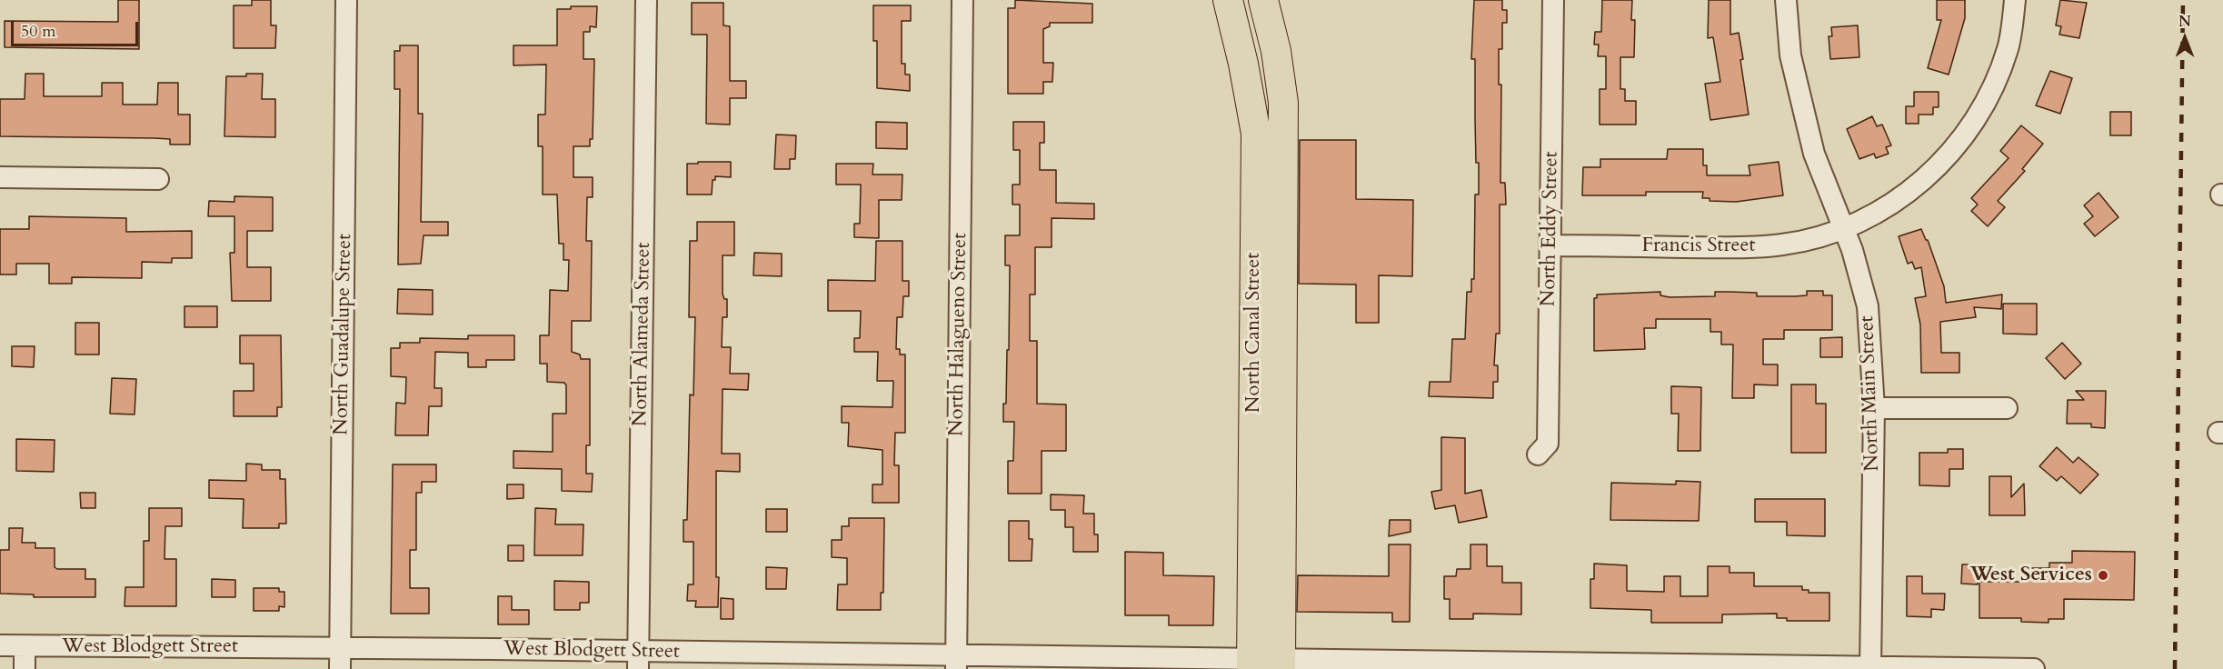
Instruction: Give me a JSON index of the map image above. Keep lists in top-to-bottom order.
{
  "streets": {
    "highway": ["North Canal Street"],
    "street": [
      "North Eddy Street",
      "Francis Street",
      "North Guadalupe Street",
      "North Alameda Street",
      "North Halagueno Street",
      "North Main Street",
      "West Blodgett Street"
    ]
  },
  "crossings": [
    ["North Eddy Street", "Francis Street"],
    ["Francis Street", "North Main Street"],
    ["North Canal Street", "West Blodgett Street"],
    ["North Guadalupe Street", "West Blodgett Street"],
    ["North Alameda Street", "West Blodgett Street"],
    ["North Halagueno Street", "West Blodgett Street"],
    ["North Main Street", "West Blodgett Street"]
  ],
  "places": ["West Services"],
  "scale_bar": "50 m",
  "north": "top"
}
